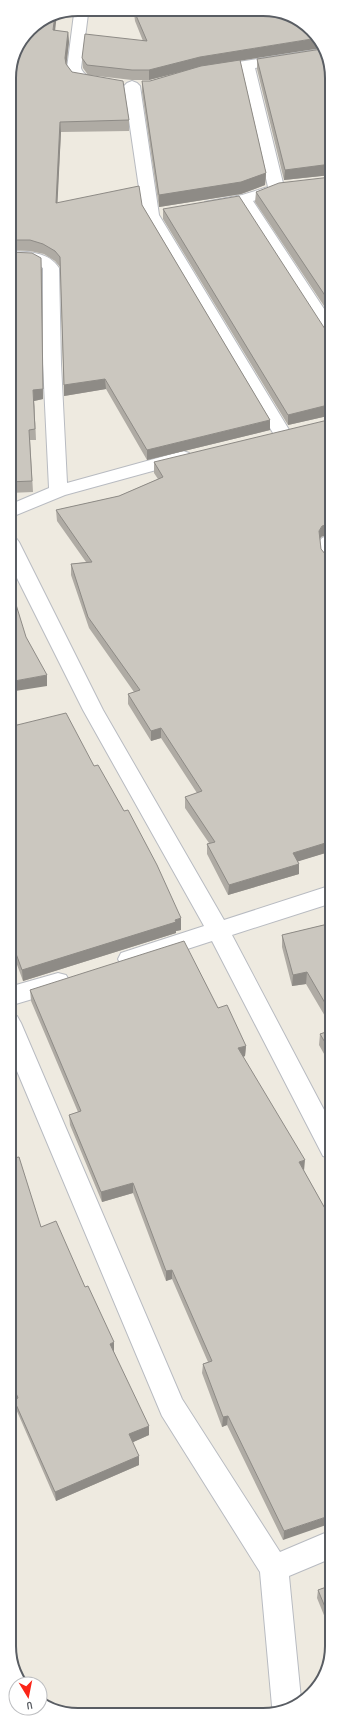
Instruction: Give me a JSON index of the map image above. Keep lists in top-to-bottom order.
{
  "north": "bottom"
}
